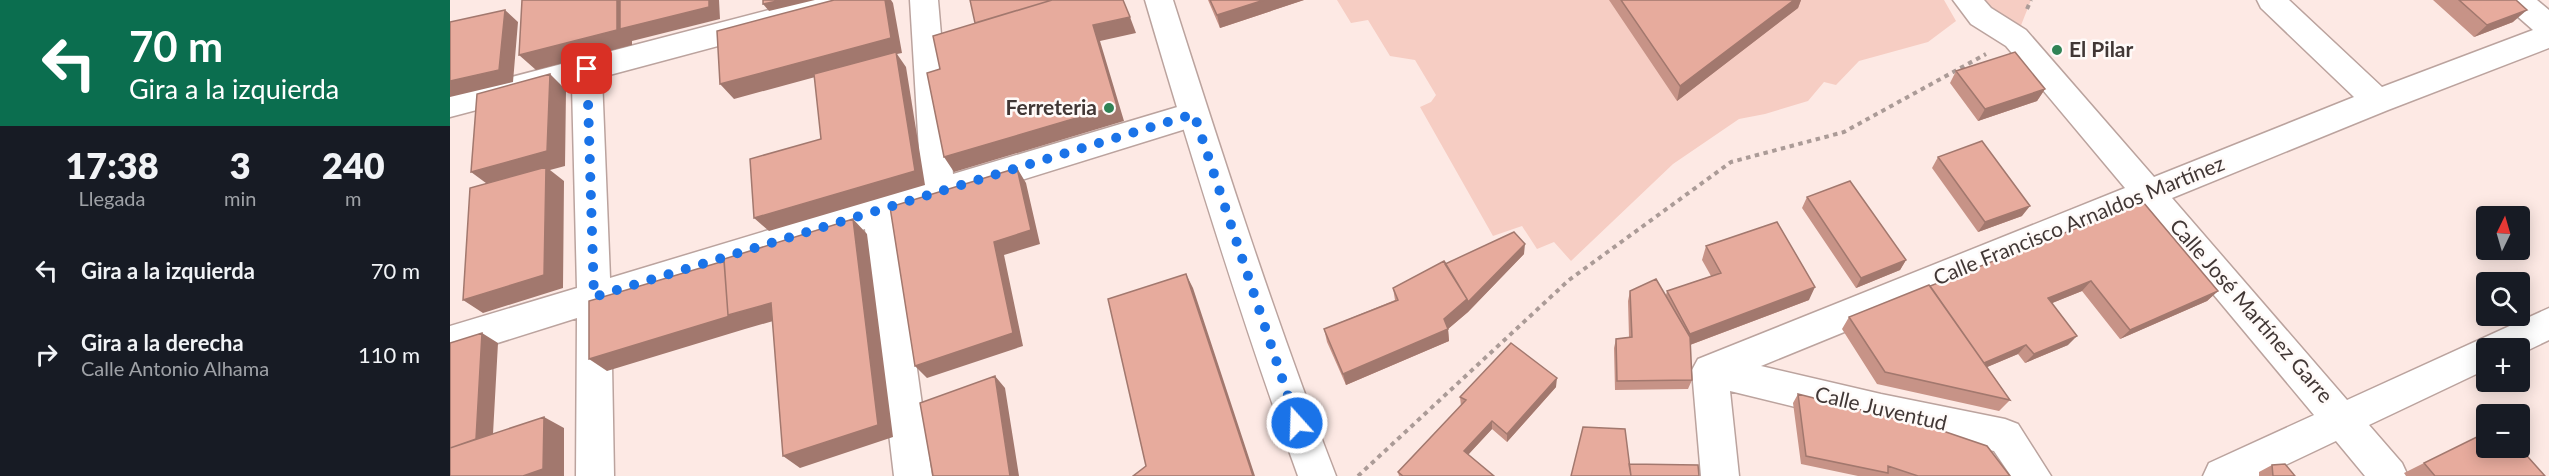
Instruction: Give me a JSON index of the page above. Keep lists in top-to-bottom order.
{
  "streets": {
    "street": ["Calle Francisco Arnaldos Martínez", "Calle José Martínez Garre", "Calle Juventud"]
  },
  "crossings": [
    ["Calle Francisco Arnaldos Martínez", "Calle José Martínez Garre"],
    ["Calle Francisco Arnaldos Martínez", "Calle Juventud"]
  ],
  "places": ["El Pilar", "Ferreteria"],
  "north": "top",
  "page": {
    "turn": ["70 m", "Gira a la izquierda"],
    "eta": [
      "17:38",
      "Llegada",
      "3",
      "min",
      "240",
      "m"
    ],
    "map_buttons": ["+", "−"],
    "list": [
      {
        "name": "Gira a la izquierda",
        "value": "70 m"
      },
      {
        "name": "Gira a la derecha",
        "note": "Calle Antonio Alhama",
        "value": "110 m"
      }
    ]
  }
}
